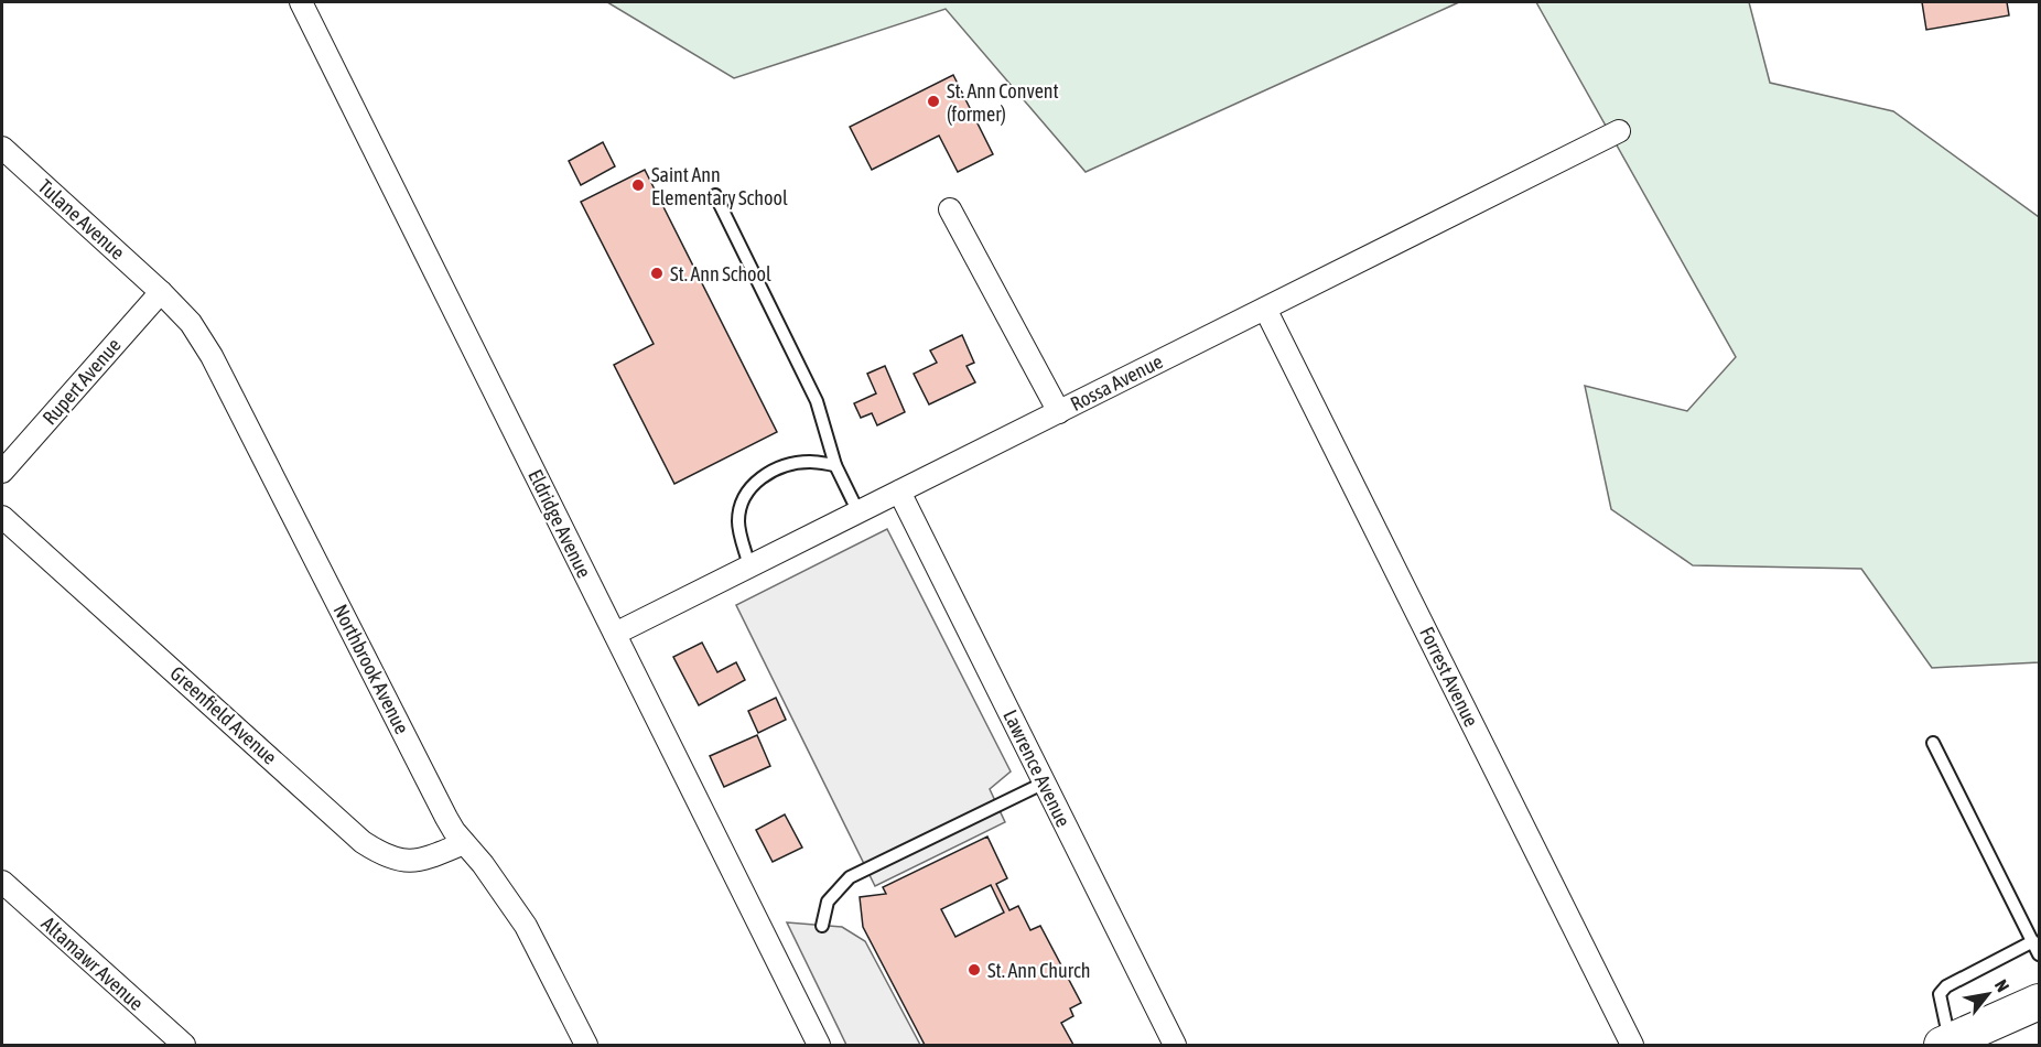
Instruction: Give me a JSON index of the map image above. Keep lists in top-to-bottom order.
{
  "streets": {
    "street": [
      "Tulane Avenue",
      "Rupert Avenue",
      "Rossa Avenue",
      "Eldridge Avenue",
      "Northbrook Avenue",
      "Forrest Avenue",
      "Greenfield Avenue",
      "Lawrence Avenue",
      "Altamawr Avenue"
    ]
  },
  "crossings": [
    ["Tulane Avenue", "Rupert Avenue"],
    ["Tulane Avenue", "Northbrook Avenue"],
    ["Rupert Avenue", "Northbrook Avenue"],
    ["Rossa Avenue", "Eldridge Avenue"],
    ["Rossa Avenue", "Forrest Avenue"],
    ["Rossa Avenue", "Lawrence Avenue"],
    ["Northbrook Avenue", "Greenfield Avenue"]
  ],
  "places": [
    "St. Ann Convent (former)",
    "Saint Ann Elementary School",
    "St. Ann School",
    "St. Ann Church"
  ],
  "north": "top right"
}
